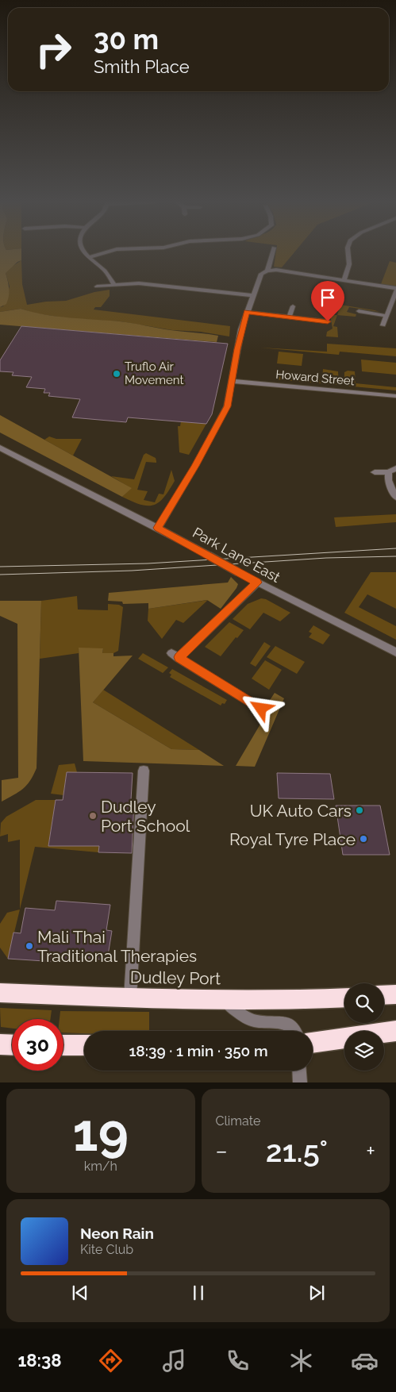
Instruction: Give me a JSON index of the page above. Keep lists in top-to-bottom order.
{
  "streets": {
    "highway": ["Dudley Port"],
    "street": ["Howard Street", "Park Lane East"]
  },
  "places": [
    "Truflo Air Movement",
    "UK Auto Cars",
    "Dudley Port School",
    "Royal Tyre Place",
    "Mali Thai Traditional Therapies"
  ],
  "page": {
    "turn": ["30 m", "Smith Place"],
    "limit": "30",
    "trip": "18:39 · 1 min · 350 m",
    "tile": [
      ["19", "km/h"],
      "Climate"
    ],
    "heat": ["−", "21.5°", "+"],
    "song": ["Neon Rain", "Kite Club"],
    "tabs": "18:38"
  }
}
